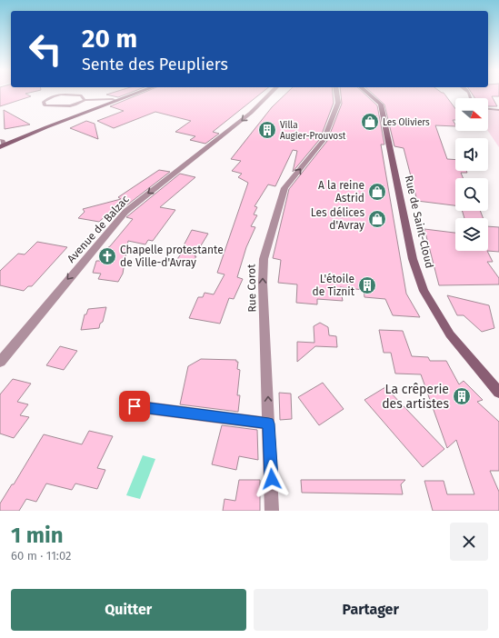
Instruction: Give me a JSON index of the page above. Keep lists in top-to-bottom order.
{
  "streets": {
    "main road": ["Rue de Saint-Cloud"],
    "street": ["Avenue de Balzac", "Rue Corot"]
  },
  "one_way": ["Avenue de Balzac", "Rue Corot"],
  "places": {
    "shop": ["Les Oliviers", "A la reine Astrid", "Les délices d'Avray"],
    "building": ["Villa Augier-Prouvost", "L'étoile de Tiznit", "La crêperie des artistes"],
    "church": ["Chapelle protestante de Ville-d'Avray"]
  },
  "north": "right",
  "page": {
    "turn": ["20 m", "Sente des Peupliers"],
    "heading": ["1 min", "60 m · 11:02"],
    "buttons": ["Quitter", "Partager"]
  }
}
